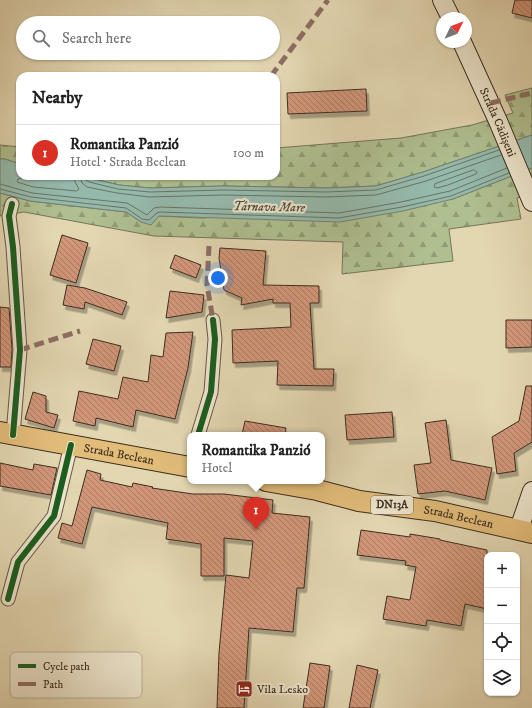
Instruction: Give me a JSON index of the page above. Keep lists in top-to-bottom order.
{
  "streets": {
    "main road": ["Strada Cădișeni", "Strada Beclean", "DN13A"]
  },
  "water": ["Târnava Mare"],
  "places": {
    "hotel": ["Vila Lesko"]
  },
  "legend": ["Cycle path", "Path"],
  "north": "top right",
  "page": {
    "search": "Search here",
    "heading": "Nearby",
    "list": [
      {
        "mark": "1",
        "name": "Romantika Panzió",
        "note": "Hotel · Strada Beclean",
        "value": "100 m"
      }
    ],
    "popup": ["Romantika Panzió", "Hotel"],
    "pins": "1",
    "map_buttons": ["+", "−"]
  }
}
